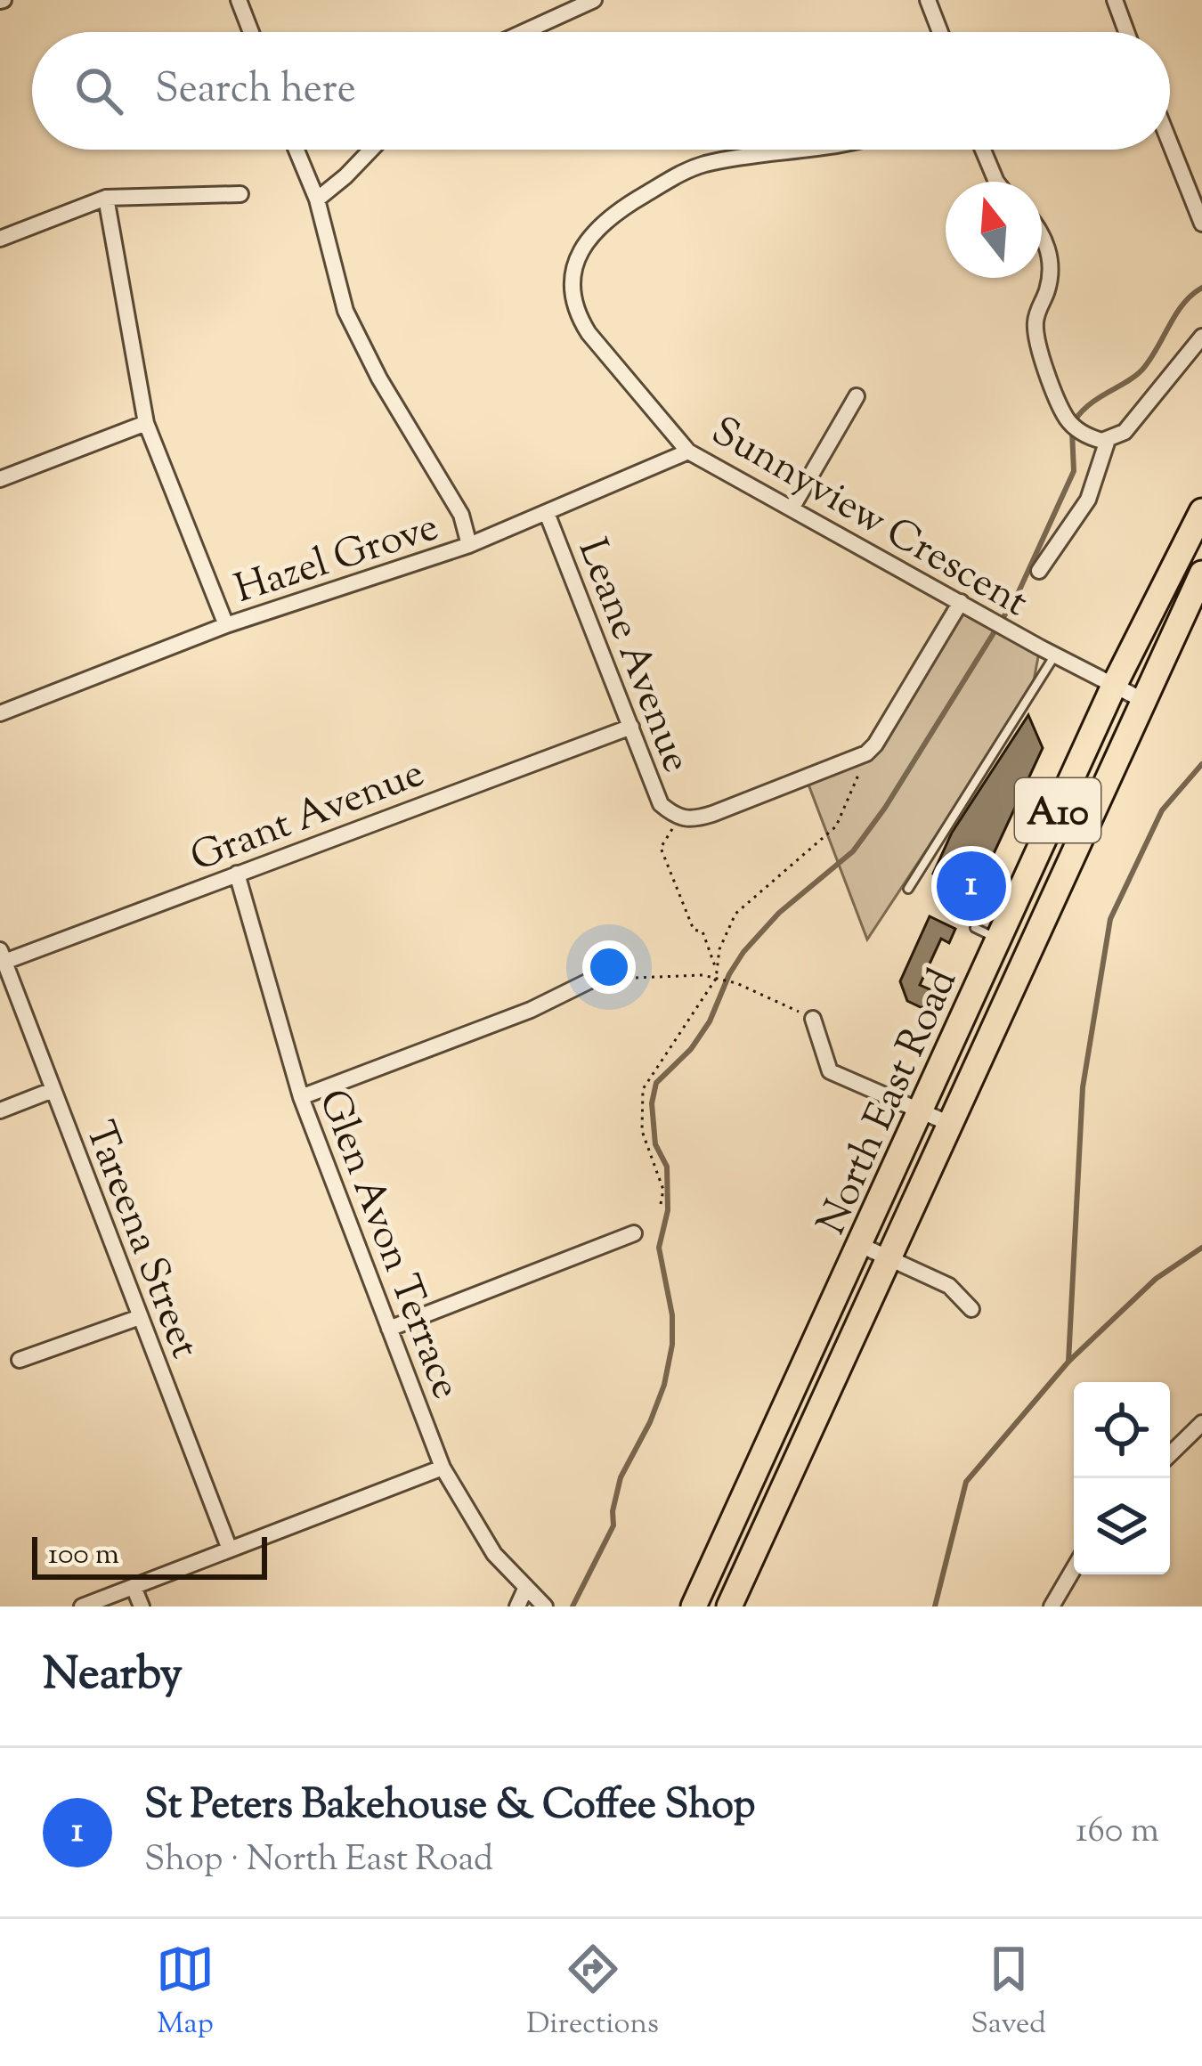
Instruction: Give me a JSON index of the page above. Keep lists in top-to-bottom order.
{
  "streets": {
    "main road": ["A10", "North East Road"],
    "street": [
      "Sunnyview Crescent",
      "Hazel Grove",
      "Leane Avenue",
      "Grant Avenue",
      "Tareena Street",
      "Glen Avon Terrace"
    ]
  },
  "crossings": [
    ["Sunnyview Crescent", "Hazel Grove"],
    ["Sunnyview Crescent", "North East Road"],
    ["Hazel Grove", "Leane Avenue"],
    ["Leane Avenue", "Grant Avenue"],
    ["Grant Avenue", "Tareena Street"],
    ["Grant Avenue", "Glen Avon Terrace"]
  ],
  "scale_bar": "100 m",
  "north": "top",
  "page": {
    "search": "Search here",
    "pins": "1",
    "scale": "100 m",
    "heading": "Nearby",
    "list": [
      {
        "mark": "1",
        "name": "St Peters Bakehouse & Coffee Shop",
        "note": "Shop · North East Road",
        "value": "160 m"
      }
    ],
    "nav": ["Map", "Directions", "Saved"]
  }
}
